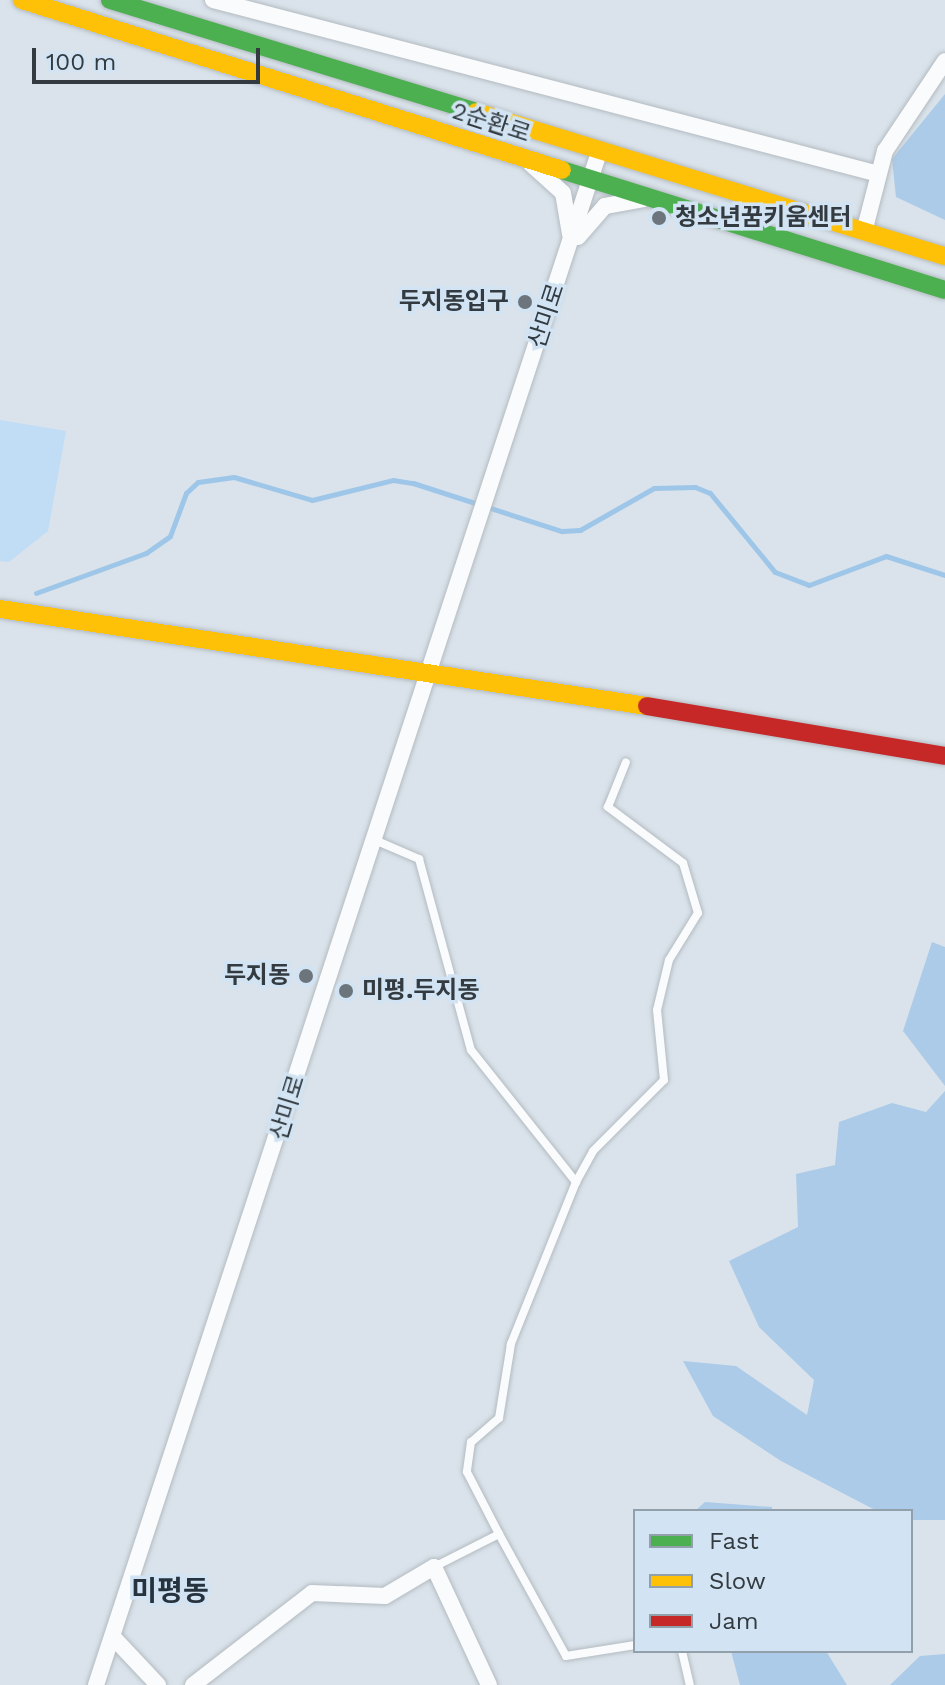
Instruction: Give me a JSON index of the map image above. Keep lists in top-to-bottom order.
{
  "streets": {
    "street": ["2순환로", "산미로"]
  },
  "crossings": [
    ["2순환로", "산미로"]
  ],
  "districts": ["미평동"],
  "places": [
    "청소년꿈키움센터",
    "두지동입구",
    "두지동",
    "미평.두지동"
  ],
  "legend": ["Fast", "Slow", "Jam"],
  "scale_bar": "100 m"
}
